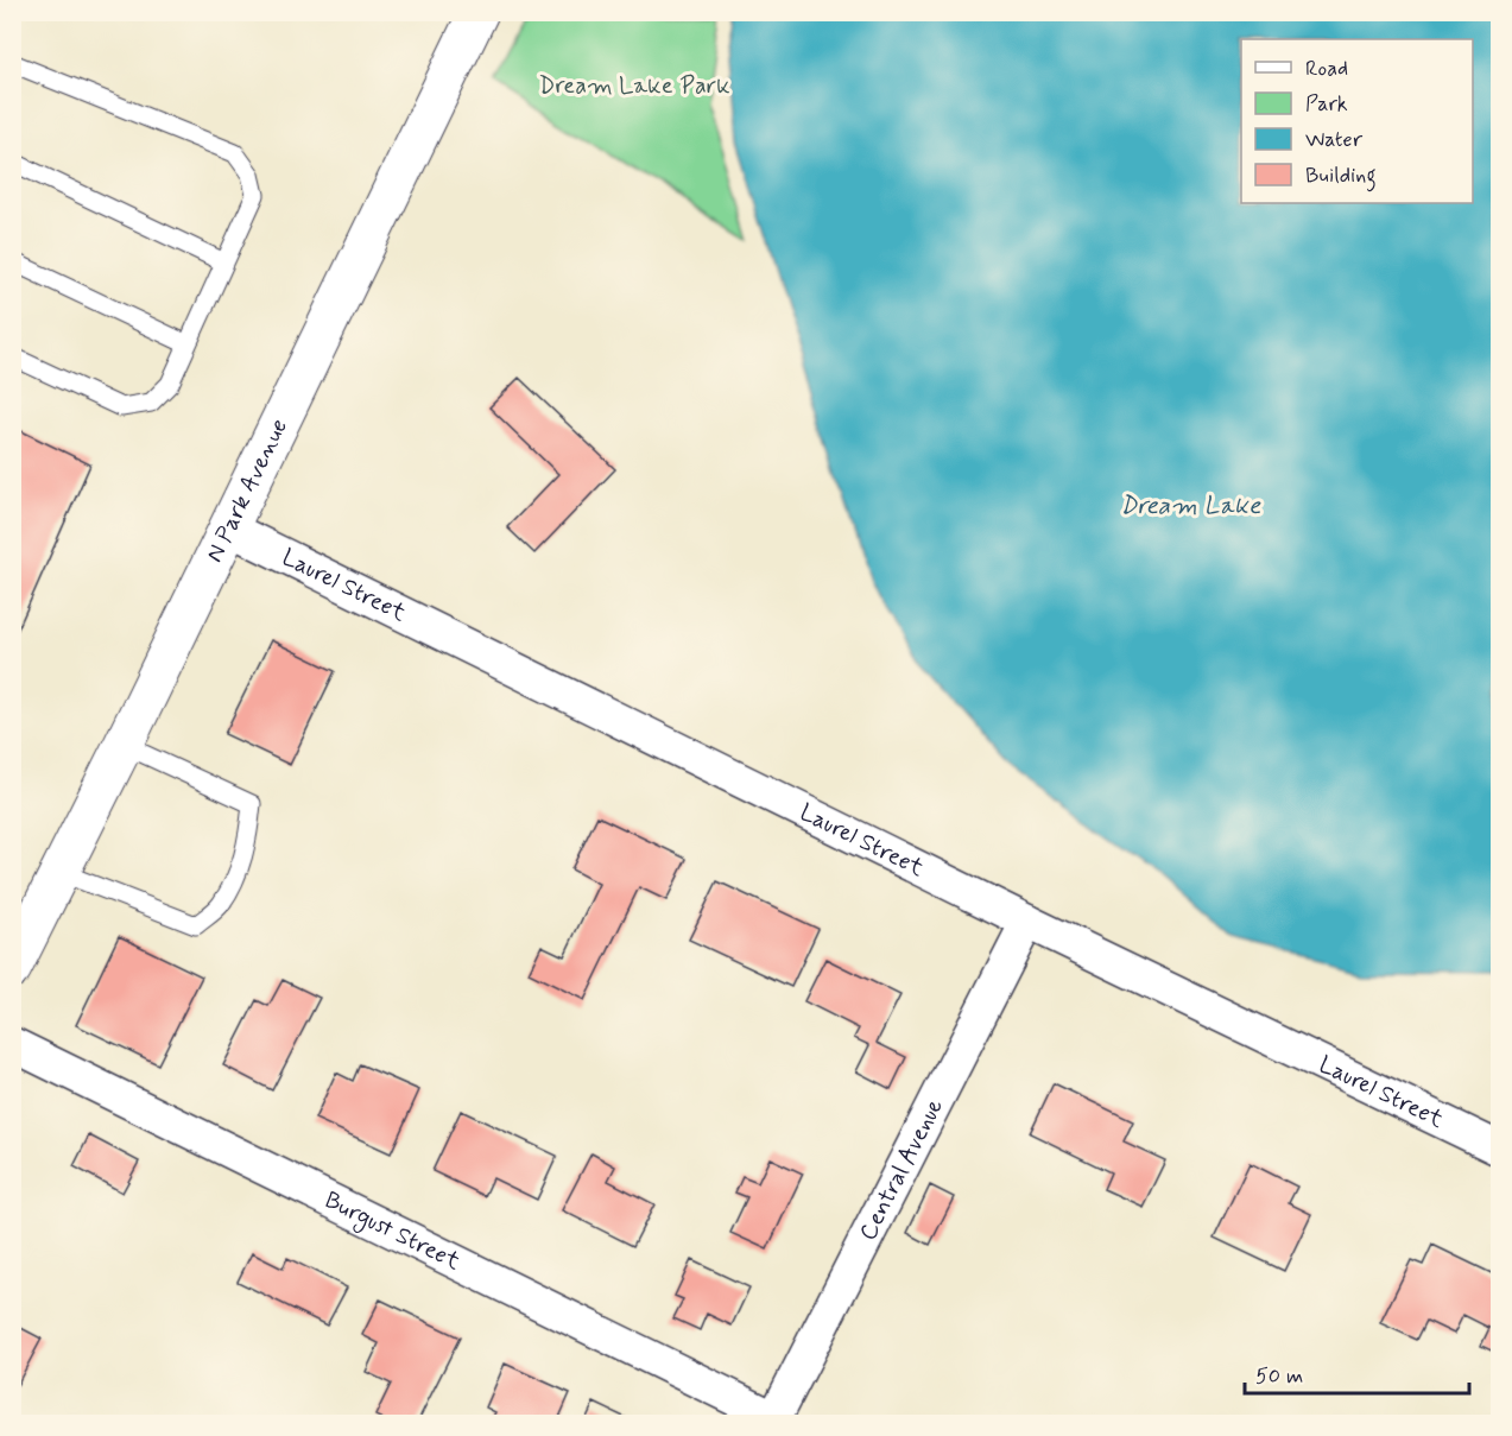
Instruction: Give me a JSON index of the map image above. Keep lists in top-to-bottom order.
{
  "streets": {
    "main road": ["N Park Avenue"],
    "street": ["Laurel Street", "Central Avenue", "Burgust Street"]
  },
  "crossings": [
    ["N Park Avenue", "Laurel Street"],
    ["Laurel Street", "Central Avenue"],
    ["Central Avenue", "Burgust Street"]
  ],
  "water": ["Dream Lake"],
  "parks": ["Dream Lake Park"],
  "legend": [
    "Road",
    "Park",
    "Water",
    "Building"
  ],
  "scale_bar": "50 m"
}
